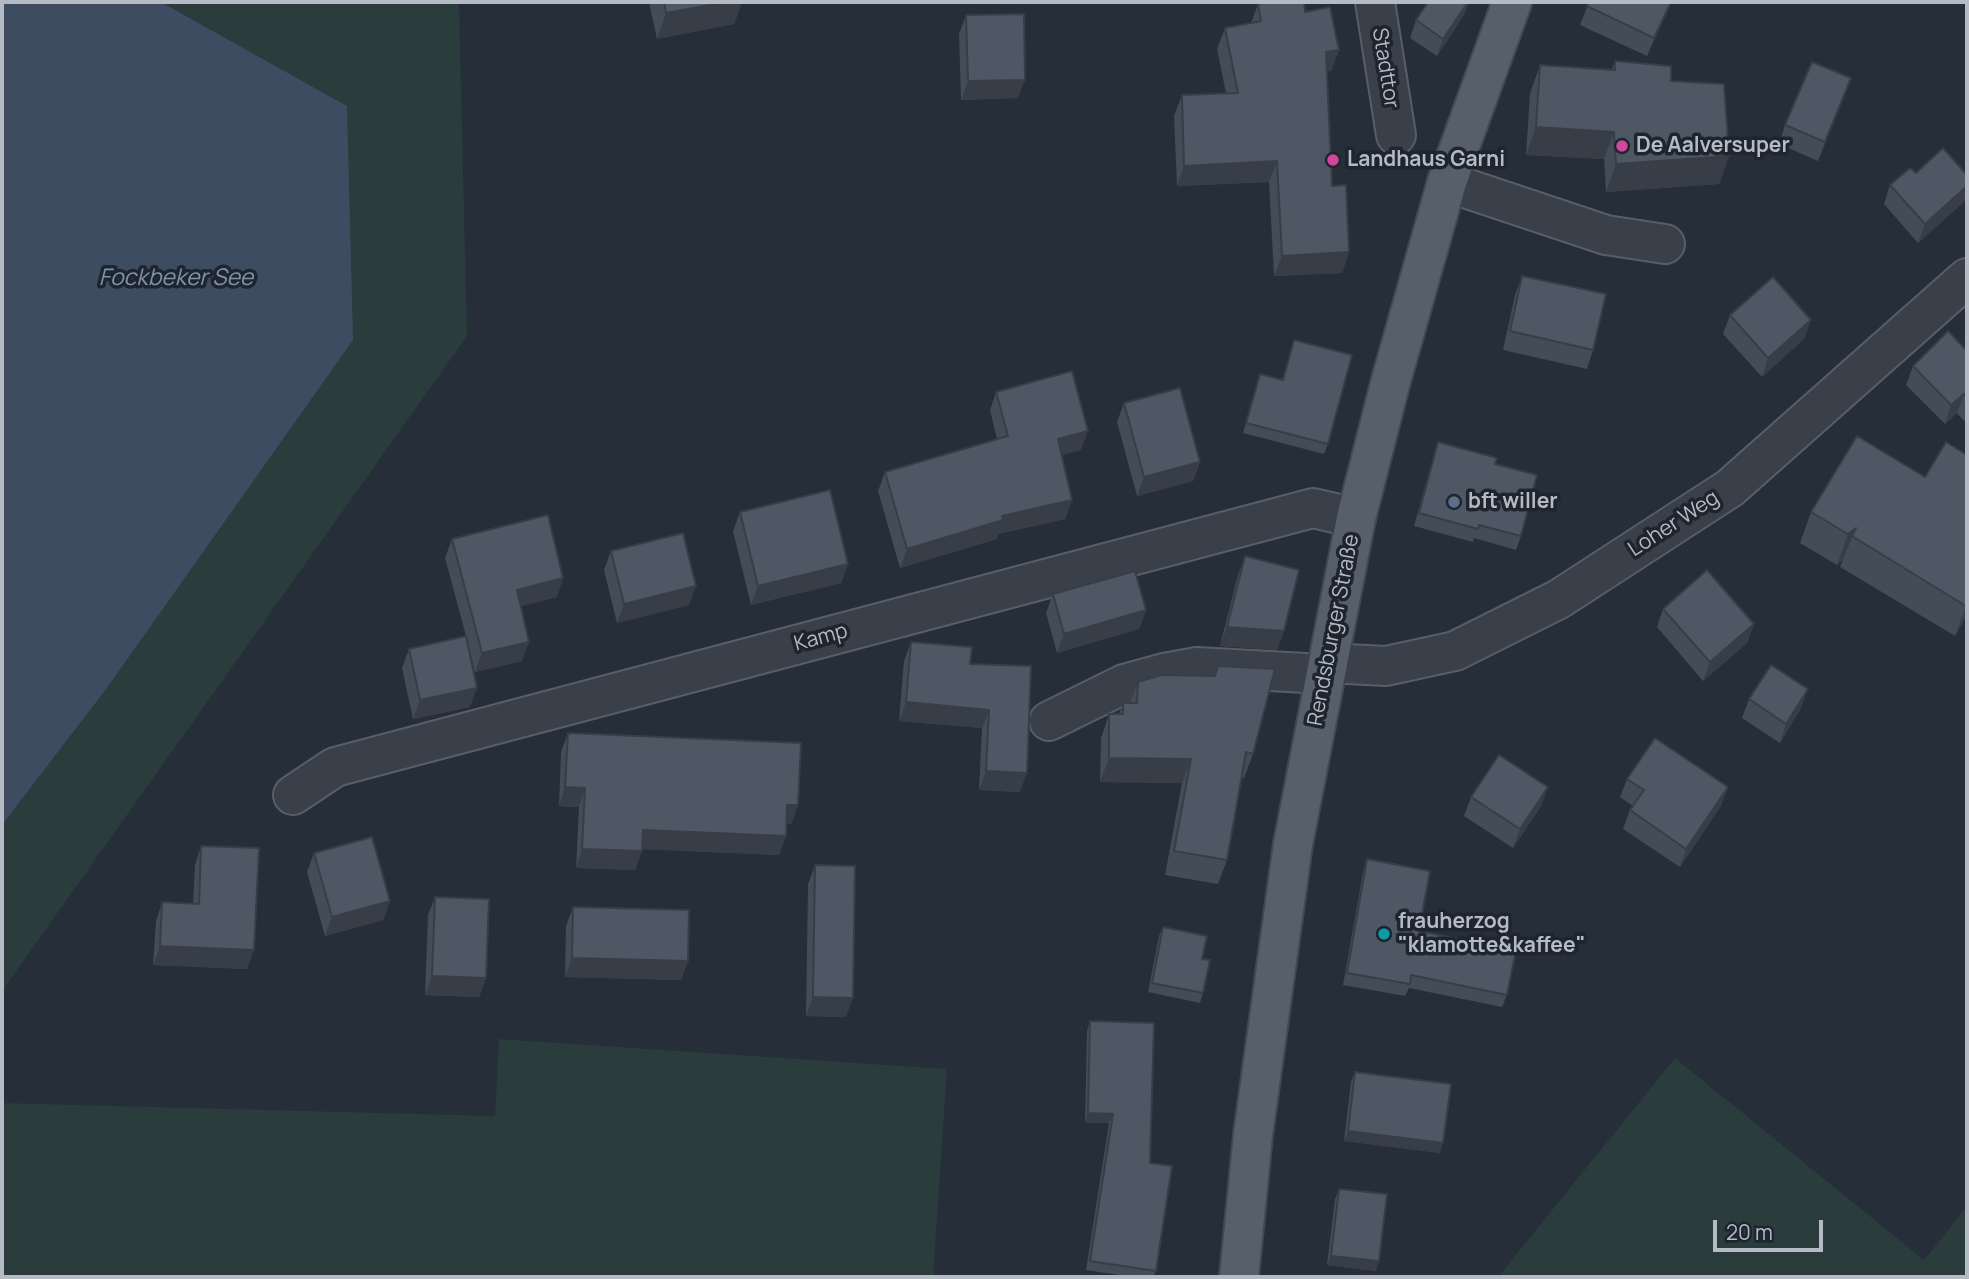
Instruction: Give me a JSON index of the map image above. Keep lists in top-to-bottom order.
{
  "streets": {
    "main road": ["Rendsburger Straße"],
    "street": ["Stadttor", "Loher Weg", "Kamp"]
  },
  "crossings": [
    ["Loher Weg", "Rendsburger Straße"],
    ["Rendsburger Straße", "Kamp"]
  ],
  "water": ["Fockbeker See"],
  "places": [
    "De Aalversuper",
    "Landhaus Garni",
    "bft willer",
    "frauherzog \"klamotte&kaffee\""
  ],
  "scale_bar": "20 m"
}
